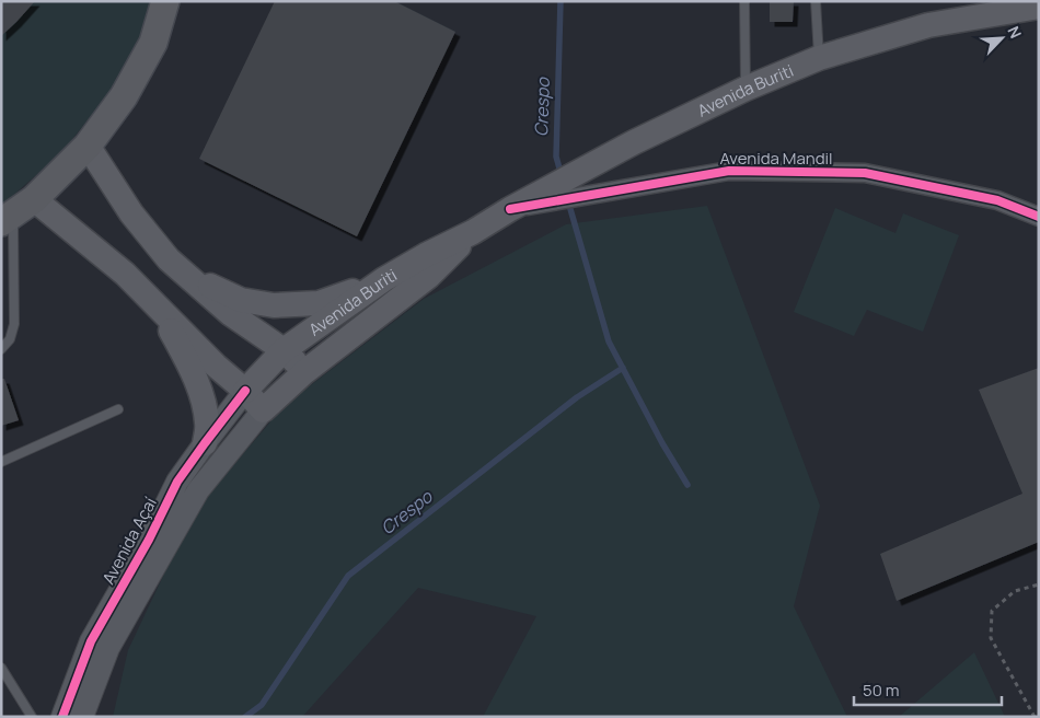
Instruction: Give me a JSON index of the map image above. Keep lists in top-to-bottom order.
{
  "streets": {
    "main road": ["Avenida Buriti"],
    "street": ["Avenida Mandil", "Avenida Açaí"]
  },
  "crossings": [
    ["Avenida Buriti", "Avenida Mandil"],
    ["Avenida Buriti", "Avenida Açaí"]
  ],
  "water": ["Crespo"],
  "scale_bar": "50 m",
  "north": "top right"
}
